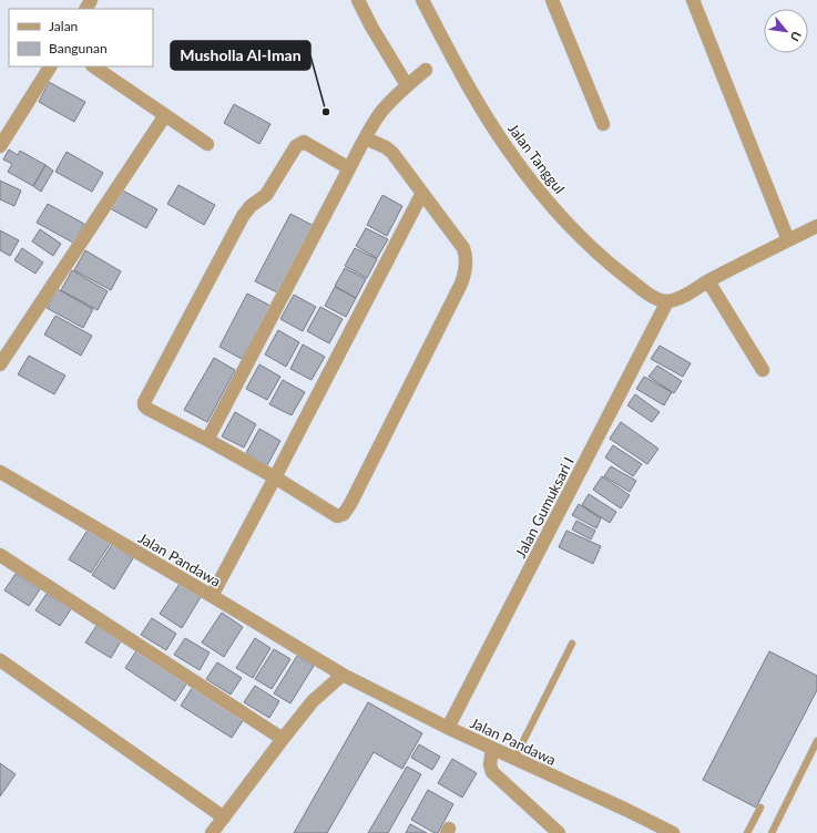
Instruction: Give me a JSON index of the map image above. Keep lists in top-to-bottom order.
{
  "streets": {
    "street": ["Jalan Tanggul", "Jalan Gumuksari I", "Jalan Pandawa"]
  },
  "crossings": [
    ["Jalan Tanggul", "Jalan Gumuksari I"],
    ["Jalan Gumuksari I", "Jalan Pandawa"]
  ],
  "places": ["Musholla Al-Iman"],
  "legend": ["Jalan", "Bangunan"],
  "north": "bottom right"
}
